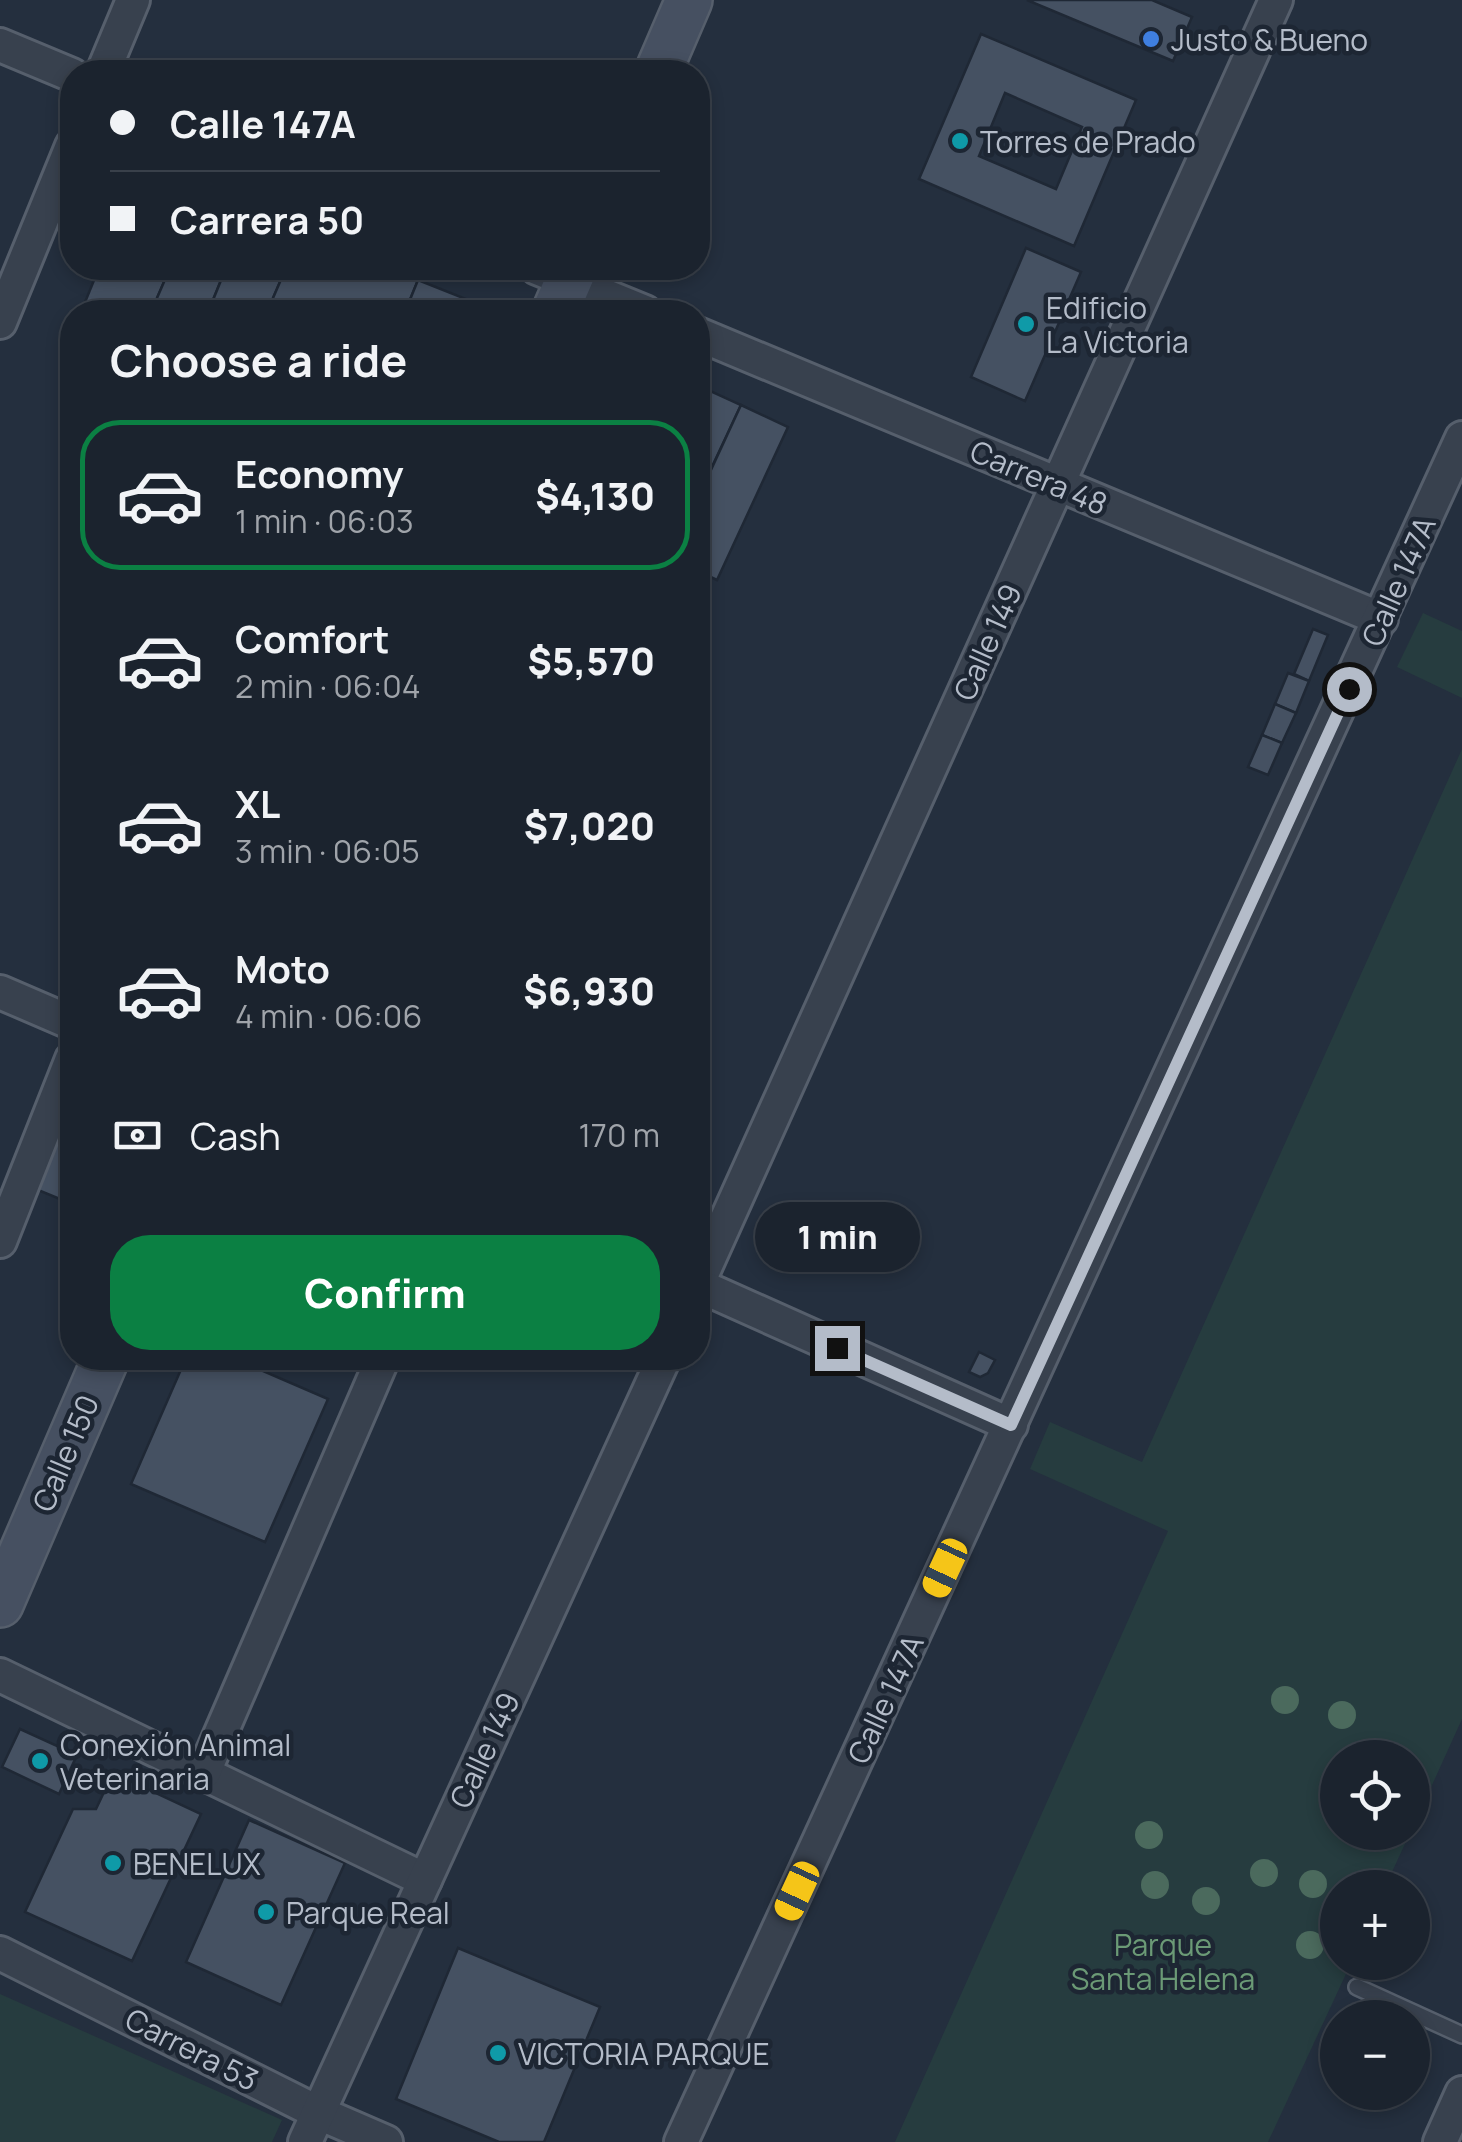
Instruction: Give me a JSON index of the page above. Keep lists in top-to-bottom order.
{
  "streets": {
    "street": [
      "Carrera 48",
      "Calle 147A",
      "Calle 149",
      "Calle 150",
      "Carrera 53"
    ]
  },
  "crossings": [
    ["Carrera 48", "Calle 147A"],
    ["Carrera 48", "Calle 149"],
    ["Calle 149", "Carrera 53"]
  ],
  "parks": ["Parque Santa Helena"],
  "places": [
    "Justo & Bueno",
    "Torres de Prado",
    "Edificio La Victoria",
    "Conexión Animal Veterinaria",
    "BENELUX",
    "Parque Real",
    "VICTORIA PARQUE"
  ],
  "page": {
    "banner": ["Calle 147A", "Carrera 50"],
    "heading": "Choose a ride",
    "list": [
      {
        "name": "Economy",
        "note": "1 min · 06:03",
        "value": "$4,130"
      },
      {
        "name": "Comfort",
        "note": "2 min · 06:04",
        "value": "$5,570"
      },
      {
        "name": "XL",
        "note": "3 min · 06:05",
        "value": "$7,020"
      },
      {
        "name": "Moto",
        "note": "4 min · 06:06",
        "value": "$6,930"
      }
    ],
    "pay": ["Cash", "170 m"],
    "bubble": "1 min",
    "buttons": "Confirm",
    "map_buttons": ["+", "−"]
  }
}
